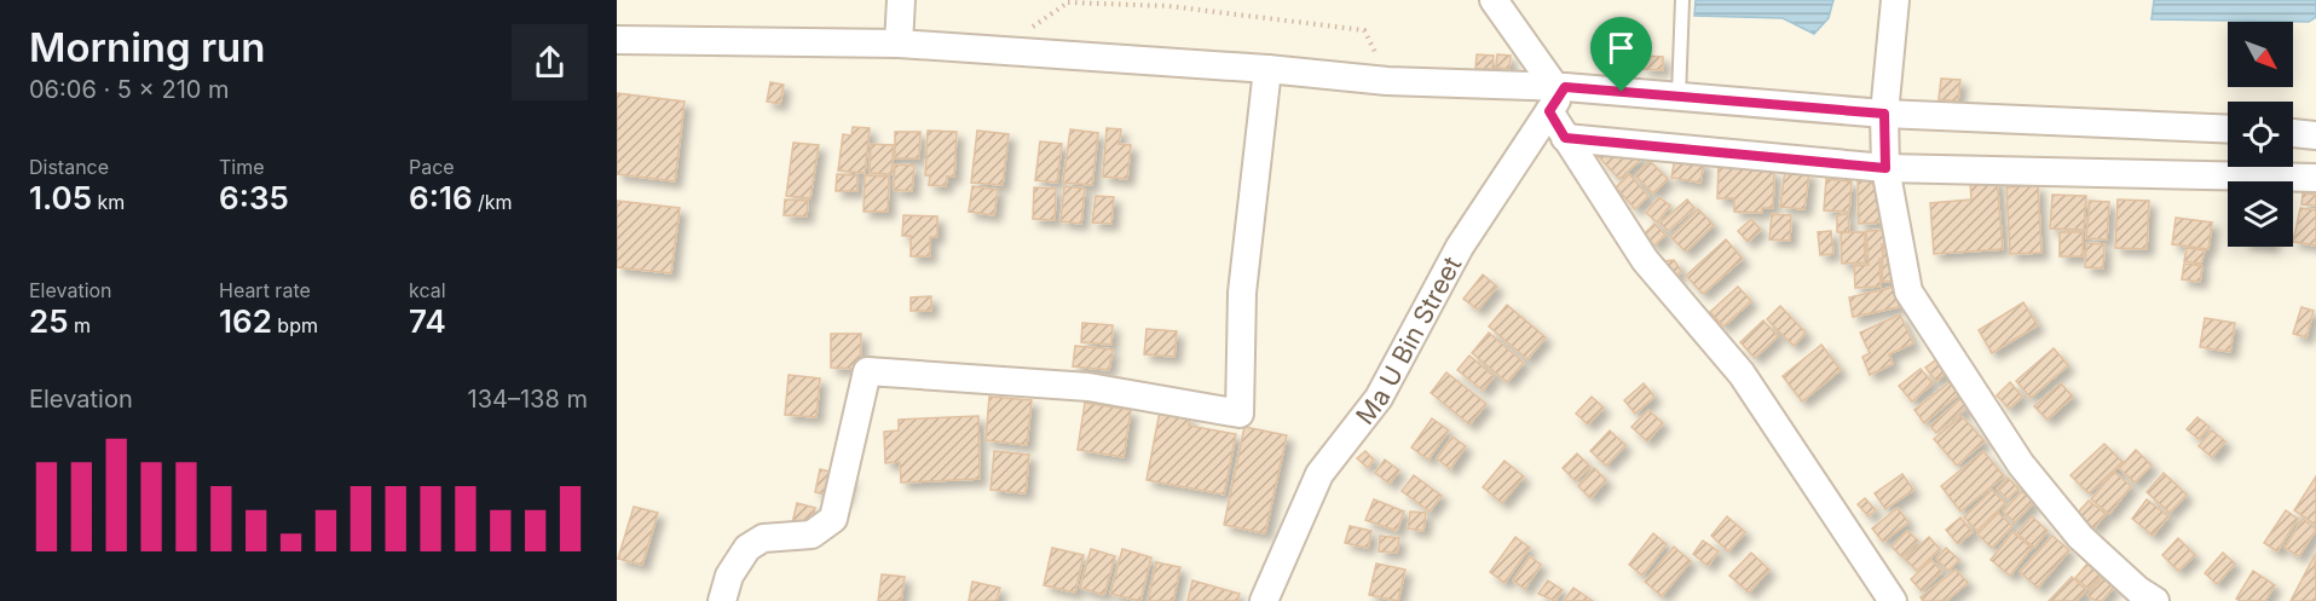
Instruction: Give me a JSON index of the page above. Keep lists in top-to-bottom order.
{
  "streets": {
    "street": ["Ma U Bin Street"]
  },
  "north": "bottom right",
  "page": {
    "heading": ["Morning run", "06:06 · 5 × 210 m"],
    "stats": [
      ["Distance", "1.05 km"],
      ["Time", "6:35"],
      ["Pace", "6:16 /km"],
      ["Elevation", "25 m"],
      ["Heart rate", "162 bpm"],
      ["kcal", "74"]
    ],
    "chart": ["Elevation", "134–138 m"]
  }
}
